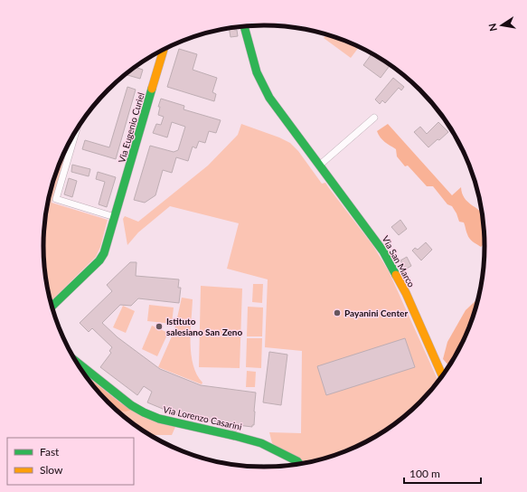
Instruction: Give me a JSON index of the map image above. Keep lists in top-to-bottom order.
{
  "streets": {
    "street": ["Via Eugenio Curiel", "Via San Marco", "Via Lorenzo Casarini"]
  },
  "places": ["Payanini Center", "Istituto salesiano San Zeno"],
  "legend": ["Fast", "Slow"],
  "scale_bar": "100 m",
  "north": "left"
}
